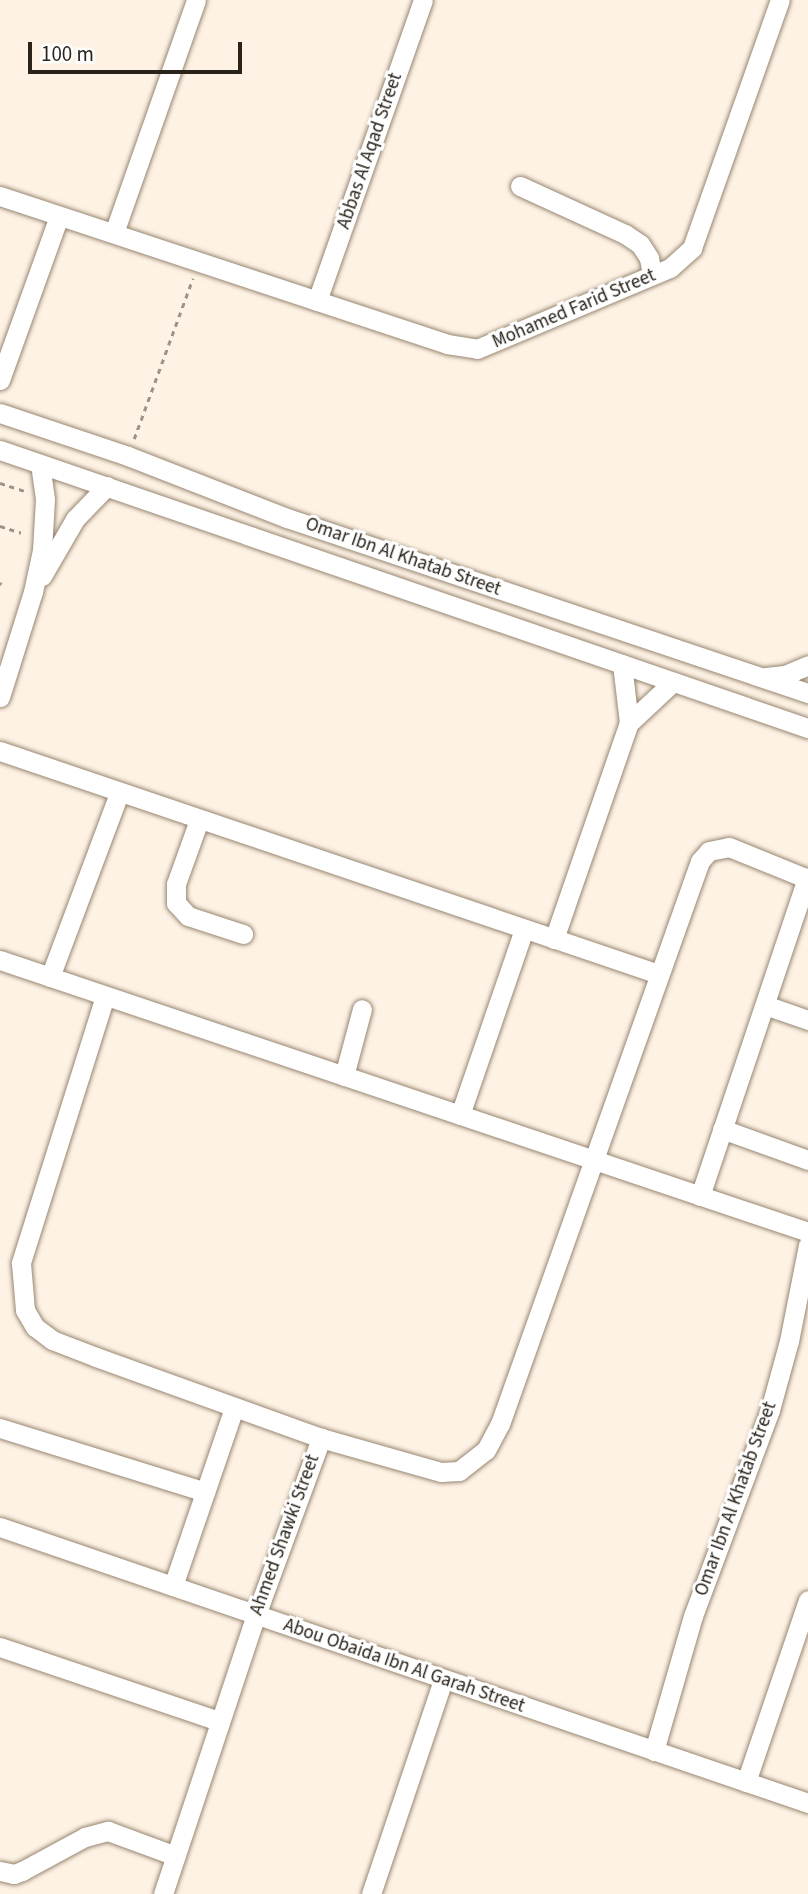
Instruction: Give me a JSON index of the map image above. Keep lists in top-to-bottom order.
{
  "streets": {
    "street": [
      "Abbas Al Aqad Street",
      "Mohamed Farid Street",
      "Omar Ibn Al Khatab Street",
      "Ahmed Shawki Street",
      "Abou Obaida Ibn Al Garah Street"
    ]
  },
  "crossings": [
    ["Abbas Al Aqad Street", "Mohamed Farid Street"],
    ["Omar Ibn Al Khatab Street", "Abou Obaida Ibn Al Garah Street"],
    ["Ahmed Shawki Street", "Abou Obaida Ibn Al Garah Street"]
  ],
  "scale_bar": "100 m"
}
